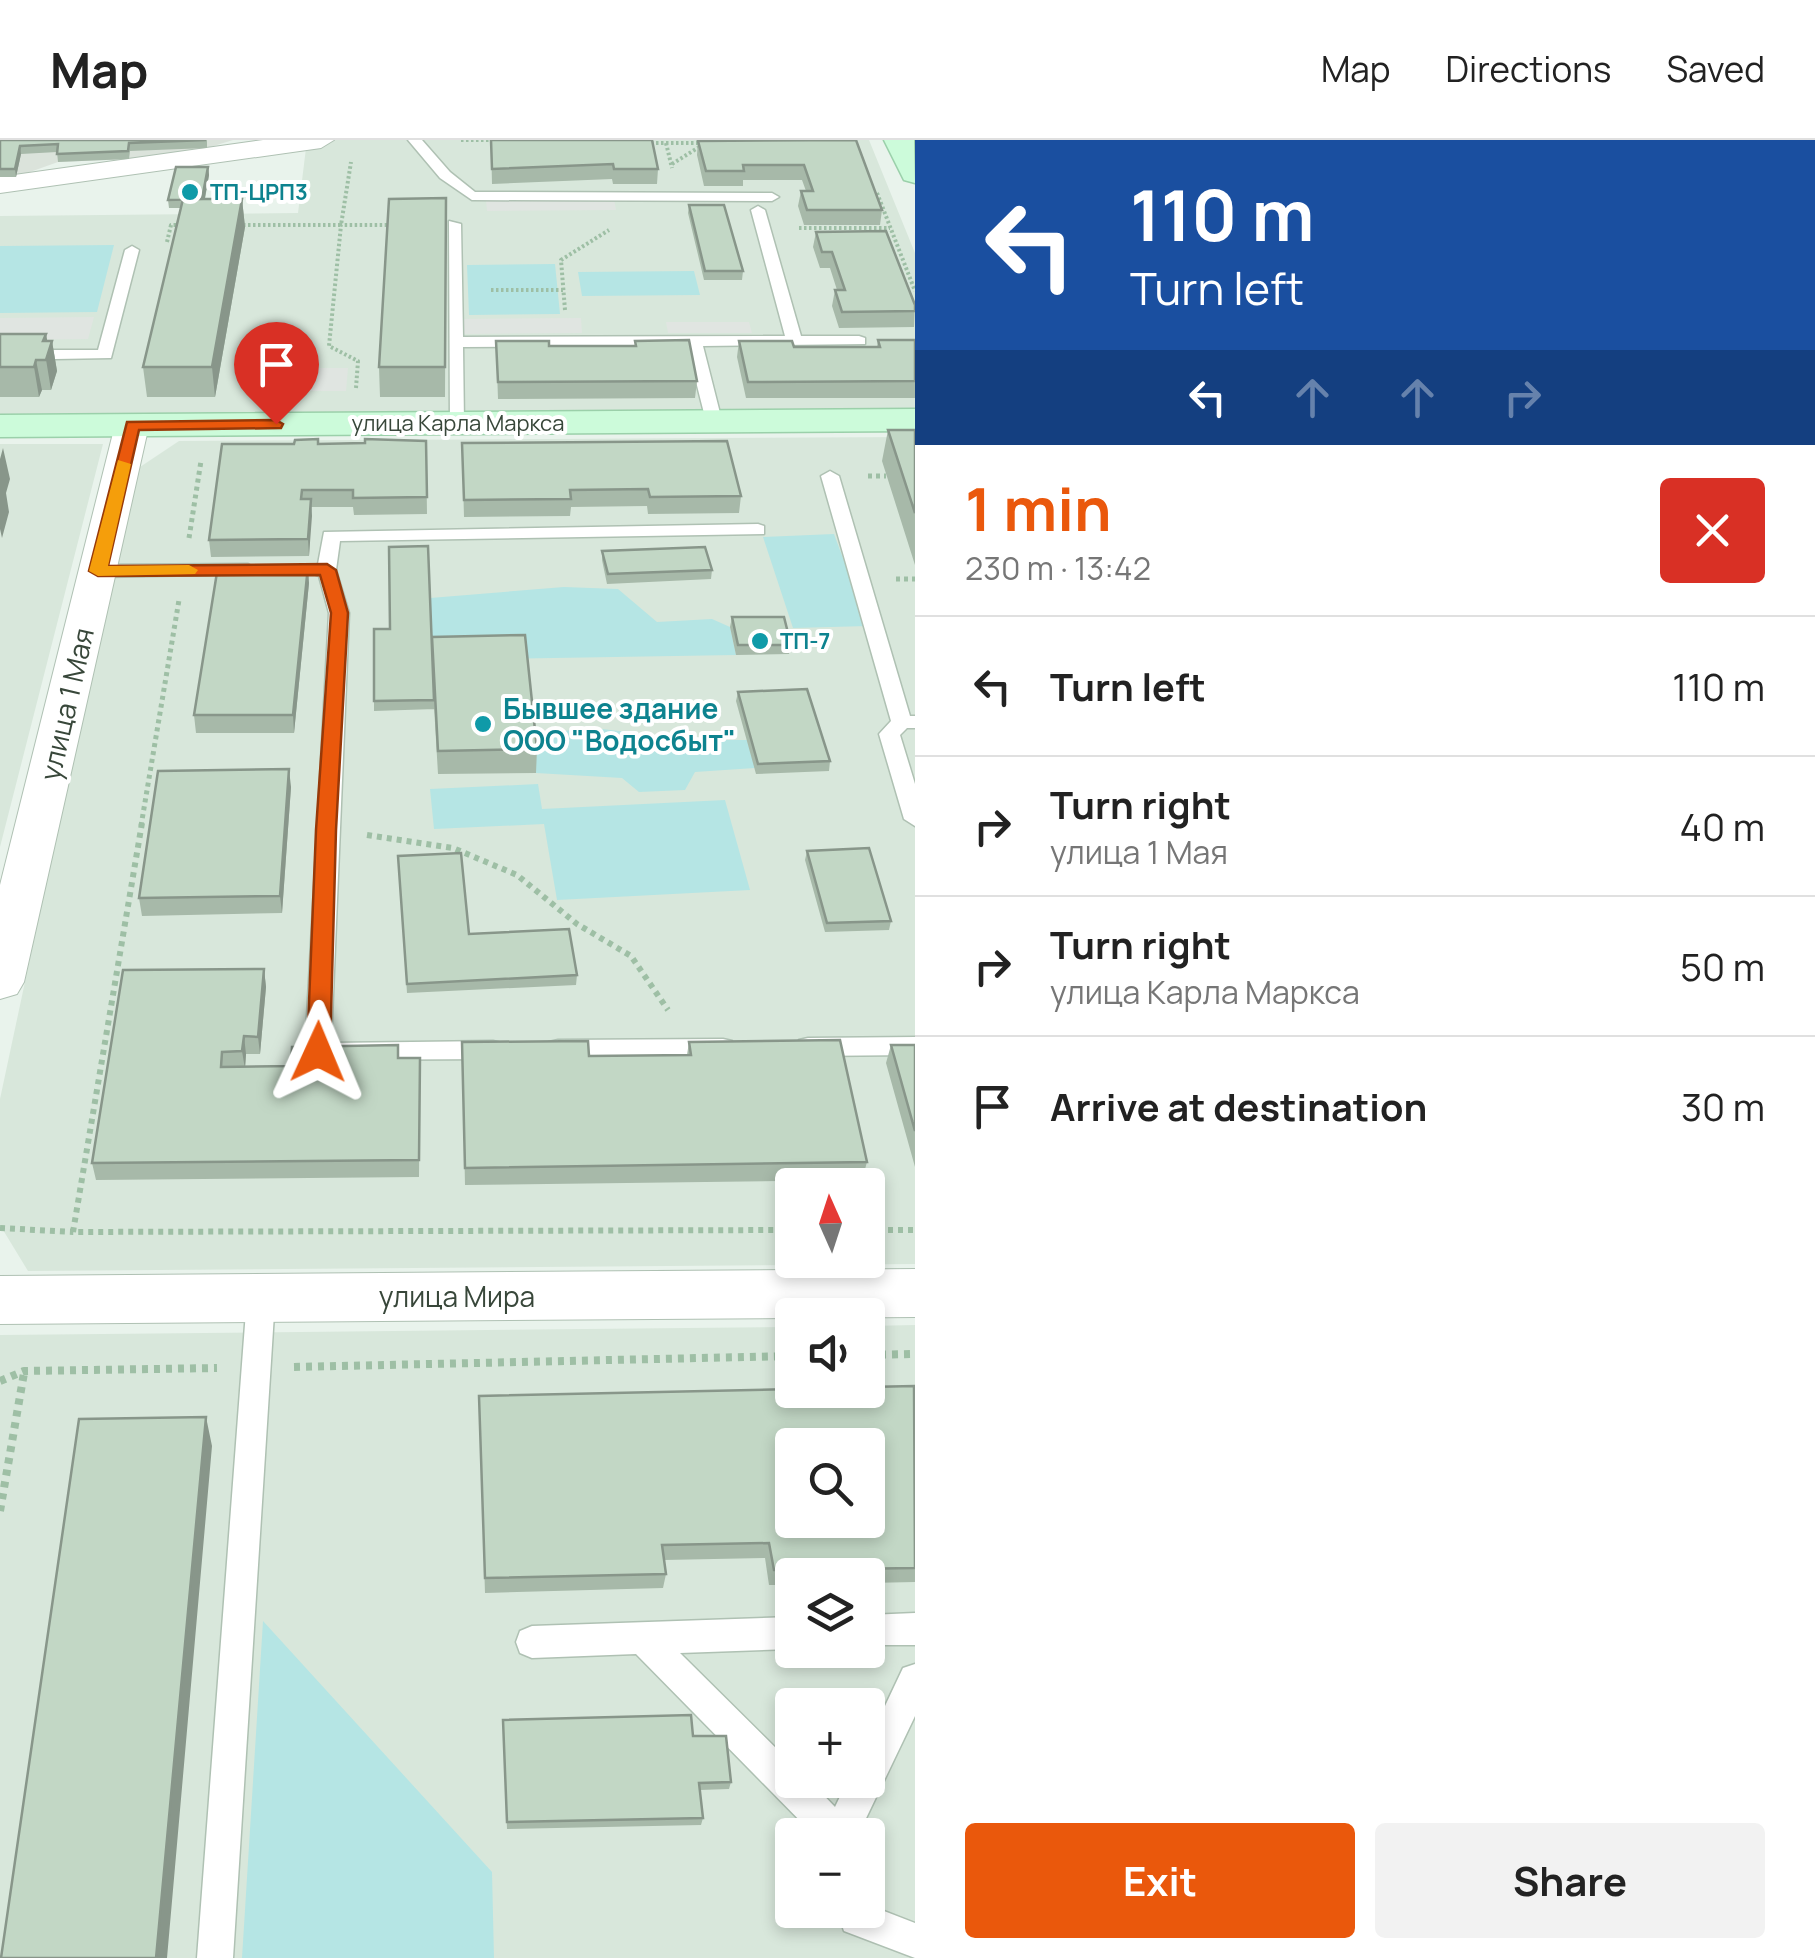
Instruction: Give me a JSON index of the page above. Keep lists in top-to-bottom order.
{
  "streets": {
    "main road": ["улица Карла Маркса"],
    "street": ["улица 1 Мая", "улица Мира"]
  },
  "crossings": [
    ["улица Карла Маркса", "улица 1 Мая"]
  ],
  "places": ["ТП-ЦРП3", "ТП-7", "Бывшее здание ООО \"Водосбыт\""],
  "north": "top",
  "page": {
    "header": "Map",
    "nav": ["Map", "Directions", "Saved"],
    "turn": ["110 m", "Turn left"],
    "heading": ["1 min", "230 m · 13:42"],
    "list": [
      {
        "name": "Turn left",
        "value": "110 m"
      },
      {
        "name": "Turn right",
        "note": "улица 1 Мая",
        "value": "40 m"
      },
      {
        "name": "Turn right",
        "note": "улица Карла Маркса",
        "value": "50 m"
      },
      {
        "name": "Arrive at destination",
        "value": "30 m"
      }
    ],
    "map_buttons": ["+", "−"],
    "buttons": ["Exit", "Share"]
  }
}
